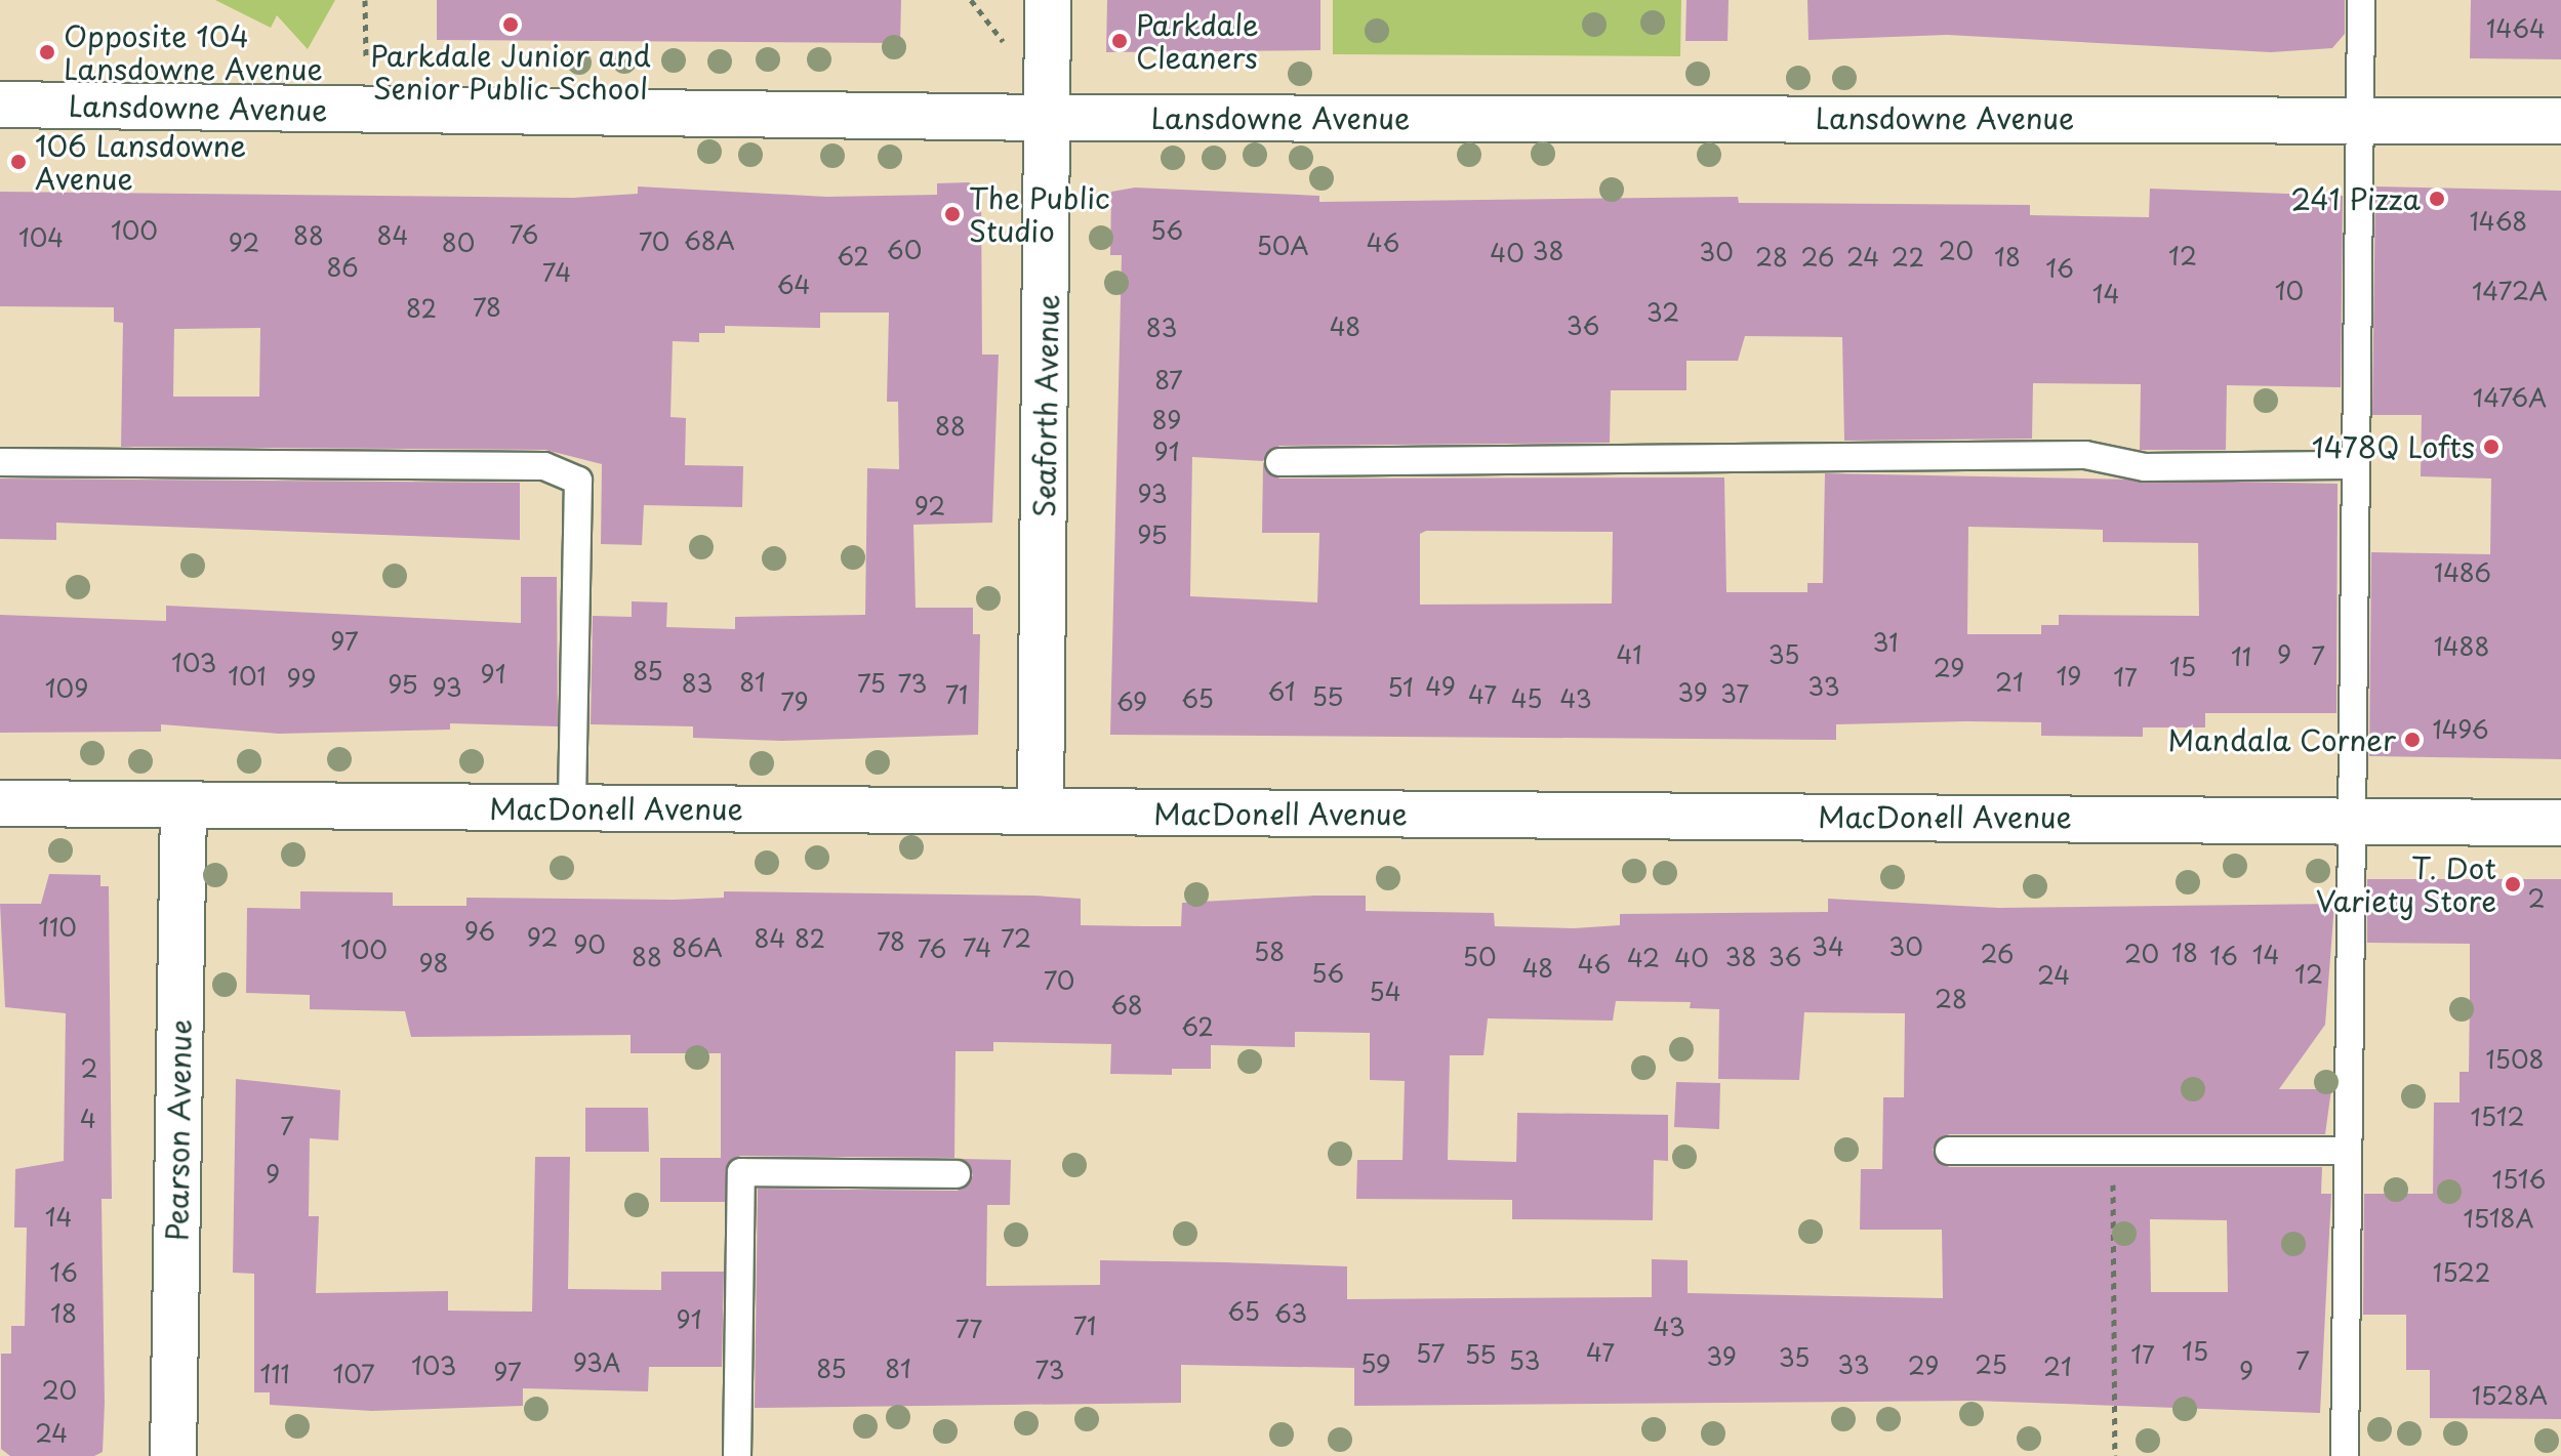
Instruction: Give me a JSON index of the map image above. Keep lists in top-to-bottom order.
{
  "streets": {
    "street": [
      "Lansdowne Avenue",
      "Seaforth Avenue",
      "MacDonell Avenue",
      "Pearson Avenue"
    ]
  },
  "crossings": [
    ["Lansdowne Avenue", "Seaforth Avenue"],
    ["Seaforth Avenue", "MacDonell Avenue"],
    ["MacDonell Avenue", "Pearson Avenue"]
  ],
  "places": [
    "Parkdale Junior and Senior Public School",
    "Parkdale Cleaners",
    "Opposite 104 Lansdowne Avenue",
    "106 Lansdowne Avenue",
    "241 Pizza",
    "The Public Studio",
    "1478Q Lofts",
    "Mandala Corner",
    "T. Dot Variety Store"
  ],
  "house_numbers": [
    "1464",
    "1468",
    "100",
    "56",
    "76",
    "88",
    "84",
    "104",
    "68A",
    "70",
    "92",
    "80",
    "46",
    "50A",
    "60",
    "38",
    "20",
    "30",
    "40",
    "62",
    "12",
    "28",
    "26",
    "24",
    "22",
    "18",
    "86",
    "16",
    "74",
    "64",
    "10",
    "1472A",
    "14",
    "78",
    "82",
    "32",
    "36",
    "48",
    "83",
    "87",
    "1476A",
    "89",
    "88",
    "91",
    "93",
    "92",
    "95",
    "1486",
    "97",
    "31",
    "1488",
    "41",
    "35",
    "9",
    "7",
    "11",
    "103",
    "15",
    "29",
    "85",
    "91",
    "101",
    "19",
    "17",
    "99",
    "81",
    "21",
    "83",
    "75",
    "73",
    "95",
    "49",
    "33",
    "93",
    "51",
    "109",
    "61",
    "39",
    "37",
    "71",
    "47",
    "55",
    "65",
    "45",
    "43",
    "79",
    "69",
    "1496",
    "2",
    "110",
    "96",
    "92",
    "84",
    "82",
    "72",
    "78",
    "90",
    "34",
    "30",
    "86A",
    "74",
    "76",
    "100",
    "58",
    "18",
    "26",
    "20",
    "14",
    "16",
    "88",
    "50",
    "38",
    "36",
    "42",
    "40",
    "98",
    "46",
    "48",
    "56",
    "12",
    "24",
    "70",
    "54",
    "28",
    "68",
    "62",
    "1508",
    "2",
    "1512",
    "4",
    "7",
    "9",
    "1516",
    "14",
    "1518A",
    "16",
    "1522",
    "65",
    "18",
    "63",
    "91",
    "71",
    "43",
    "77",
    "15",
    "47",
    "57",
    "55",
    "17",
    "39",
    "35",
    "53",
    "7",
    "93A",
    "59",
    "33",
    "25",
    "103",
    "29",
    "21",
    "85",
    "81",
    "73",
    "9",
    "97",
    "111",
    "107",
    "20",
    "1528A",
    "24"
  ]
}
